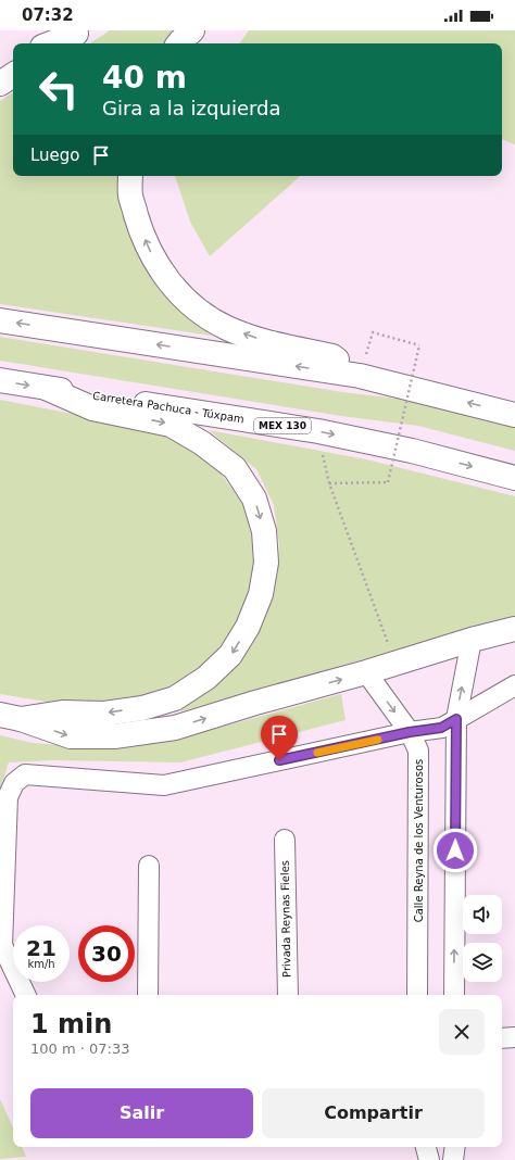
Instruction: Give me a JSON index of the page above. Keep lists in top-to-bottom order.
{
  "streets": {
    "main road": ["Carretera Pachuca - Túxpam", "MEX 130"],
    "street": ["Calle Reyna de los Venturosos", "Privada Reynas Fieles"]
  },
  "page": {
    "status": "07:32",
    "turn": ["40 m", "Gira a la izquierda"],
    "then": "Luego",
    "speed": "21 km/h",
    "limit": "30",
    "heading": ["1 min", "100 m · 07:33"],
    "buttons": ["Salir", "Compartir"]
  }
}
